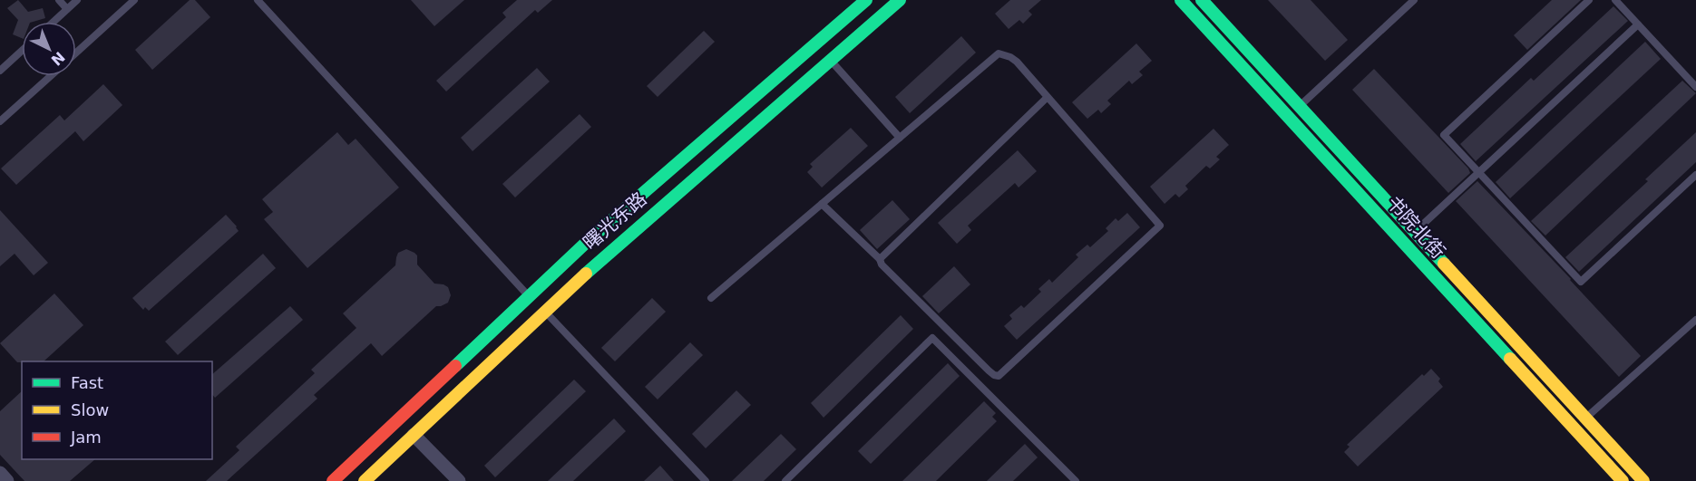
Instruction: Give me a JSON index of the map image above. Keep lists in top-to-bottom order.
{
  "streets": {
    "main road": ["曙光东路", "书院北街"]
  },
  "legend": ["Fast", "Slow", "Jam"],
  "north": "bottom right"
}
